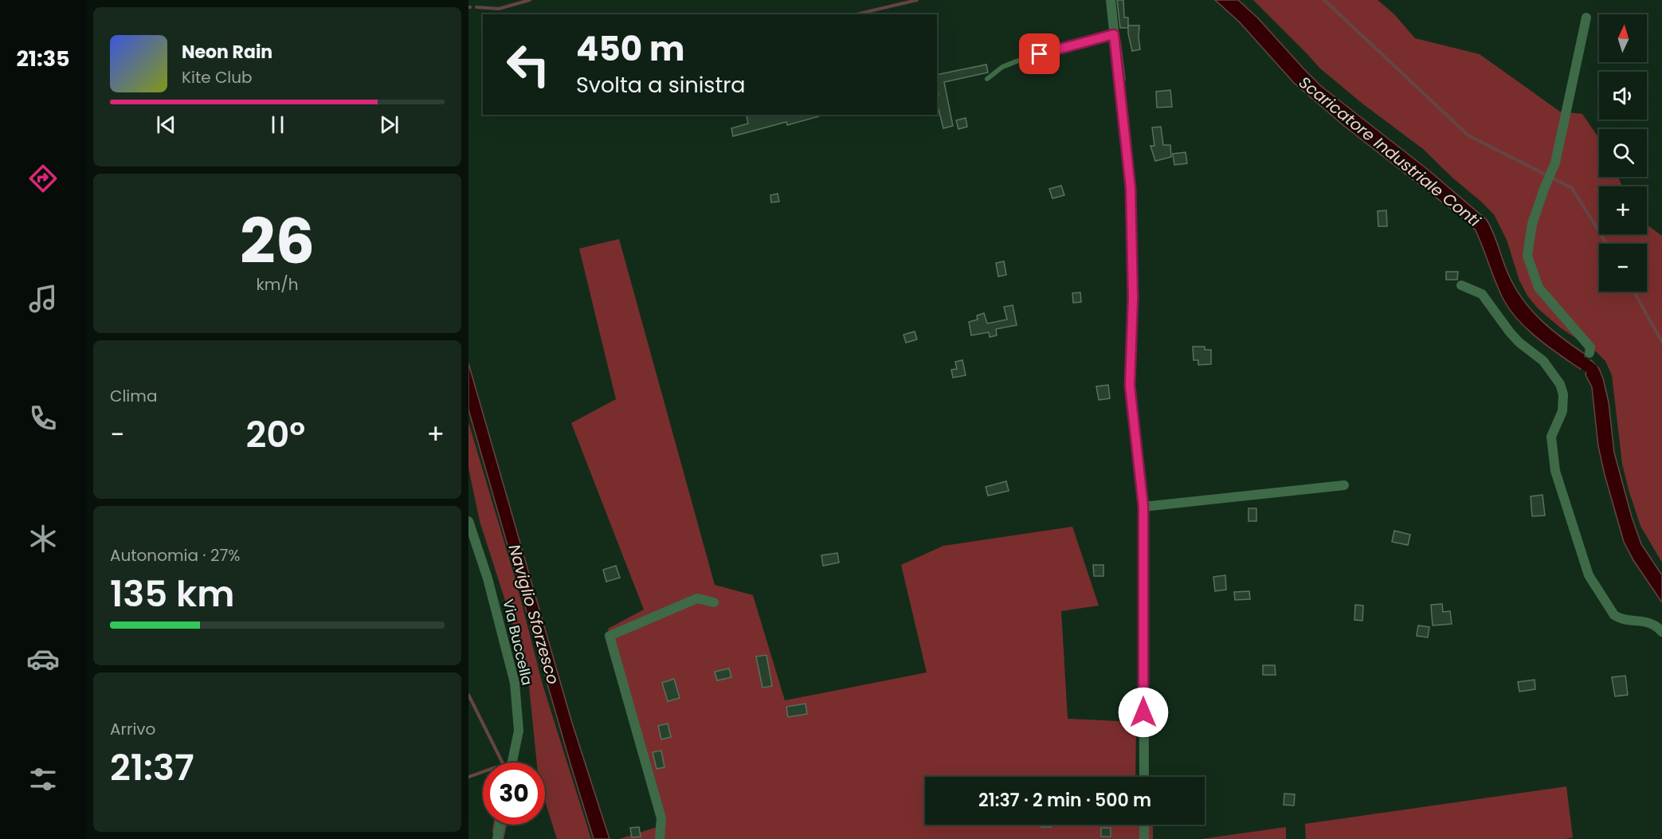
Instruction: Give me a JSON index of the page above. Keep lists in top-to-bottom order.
{
  "streets": {
    "street": ["Via Buccella"]
  },
  "water": ["Scaricatore Industriale Conti", "Naviglio Sforzesco"],
  "north": "top",
  "page": {
    "tabs": "21:35",
    "map_buttons": ["+", "−"],
    "turn": ["450 m", "Svolta a sinistra"],
    "song": ["Neon Rain", "Kite Club"],
    "tile": [
      ["26", "km/h"],
      "Clima",
      ["Autonomia · 27%", "135 km"],
      ["Arrivo", "21:37"]
    ],
    "heat": ["−", "20°", "+"],
    "limit": "30",
    "trip": "21:37 · 2 min · 500 m"
  }
}
